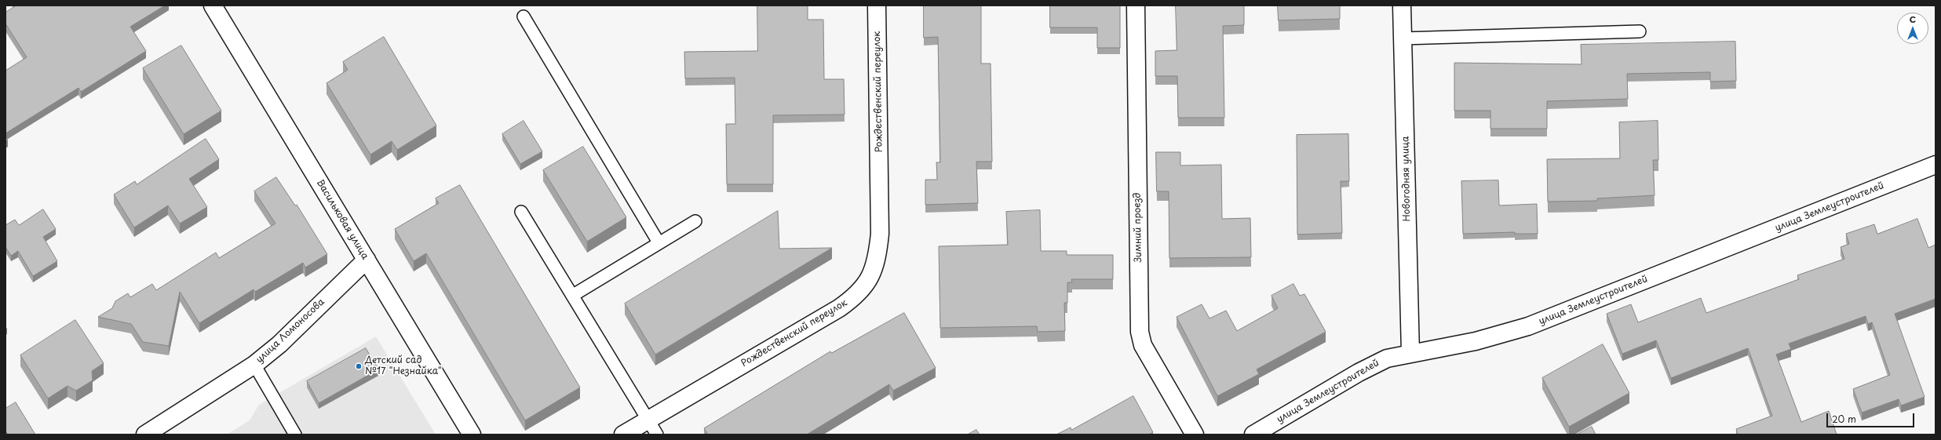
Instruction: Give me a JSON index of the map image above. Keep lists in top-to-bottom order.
{
  "streets": {
    "street": [
      "Рождественский переулок",
      "Новогодняя улица",
      "улица Землеустроителей",
      "Васильковая улица",
      "Зимний проезд",
      "улица Ломоносова"
    ]
  },
  "crossings": [
    ["Новогодняя улица", "улица Землеустроителей"],
    ["Васильковая улица", "улица Ломоносова"]
  ],
  "places": ["Детский сад №17 \"Незнайка\""],
  "scale_bar": "20 m",
  "north": "top"
}
